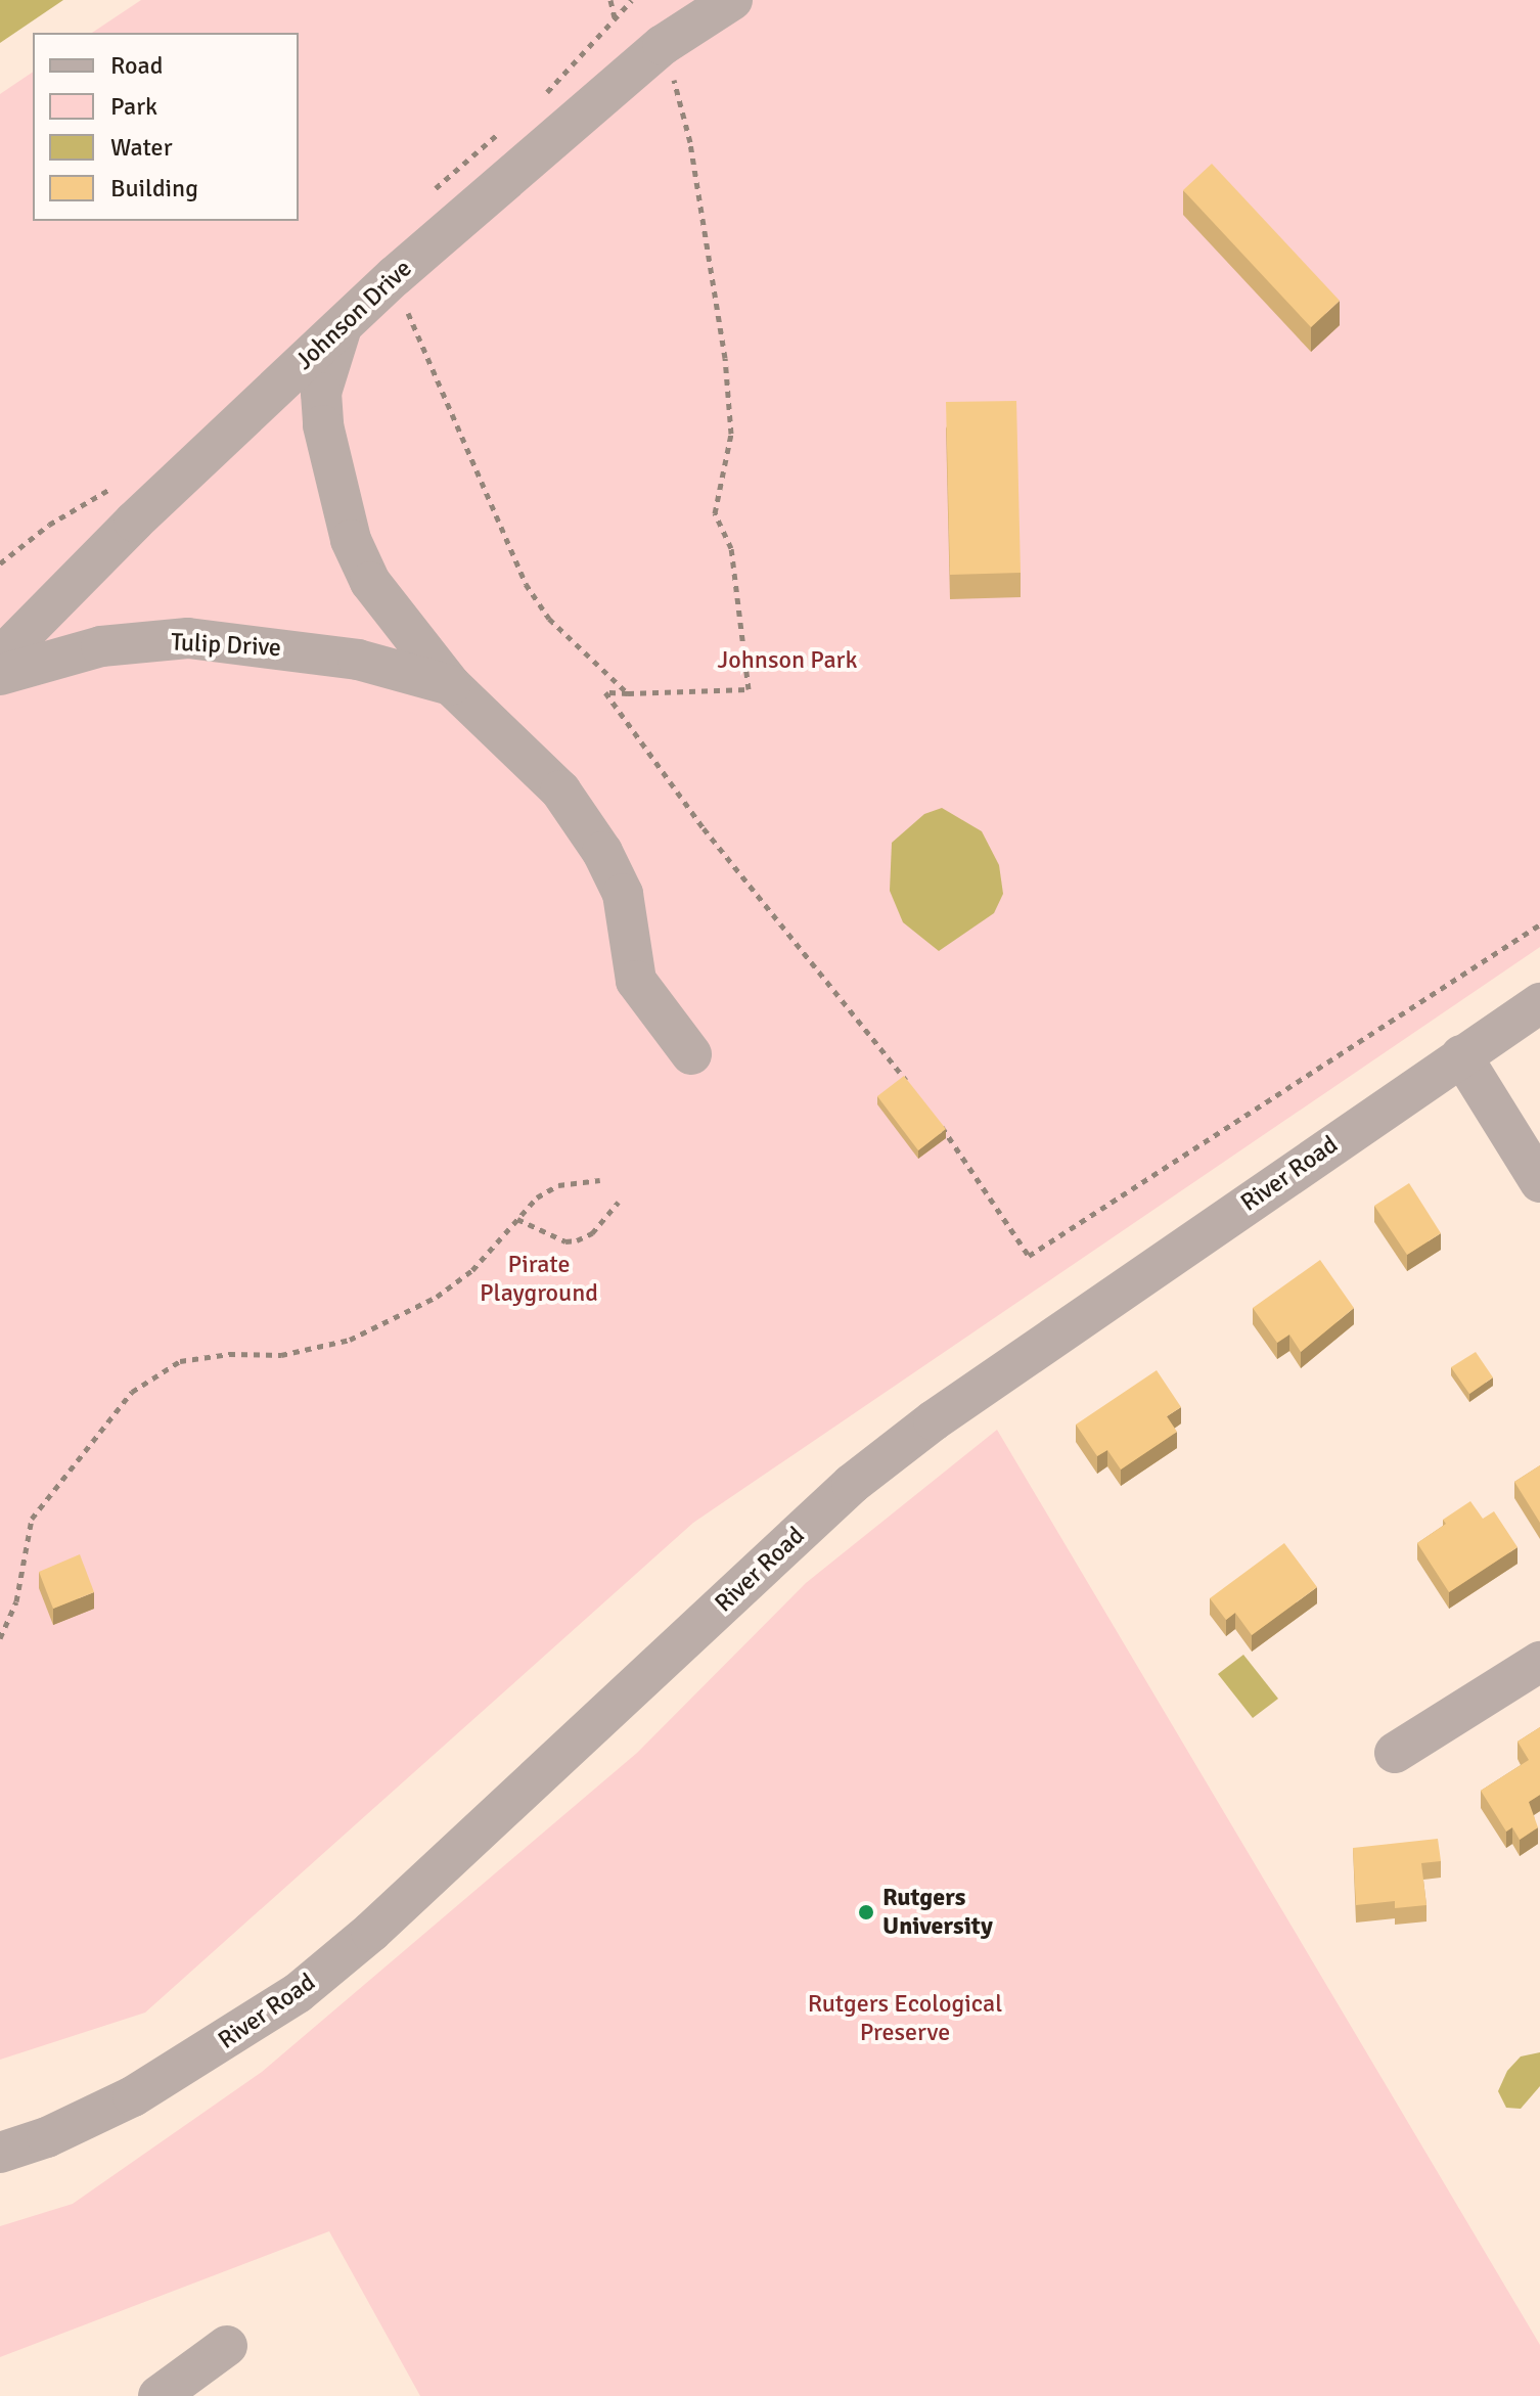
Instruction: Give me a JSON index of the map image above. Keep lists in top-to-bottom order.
{
  "streets": {
    "street": ["Johnson Drive", "Tulip Drive", "River Road"]
  },
  "crossings": [
    ["Johnson Drive", "Tulip Drive"]
  ],
  "parks": ["Johnson Park", "Pirate Playground", "Rutgers Ecological Preserve"],
  "places": ["Rutgers University"],
  "legend": [
    "Road",
    "Park",
    "Water",
    "Building"
  ]
}
